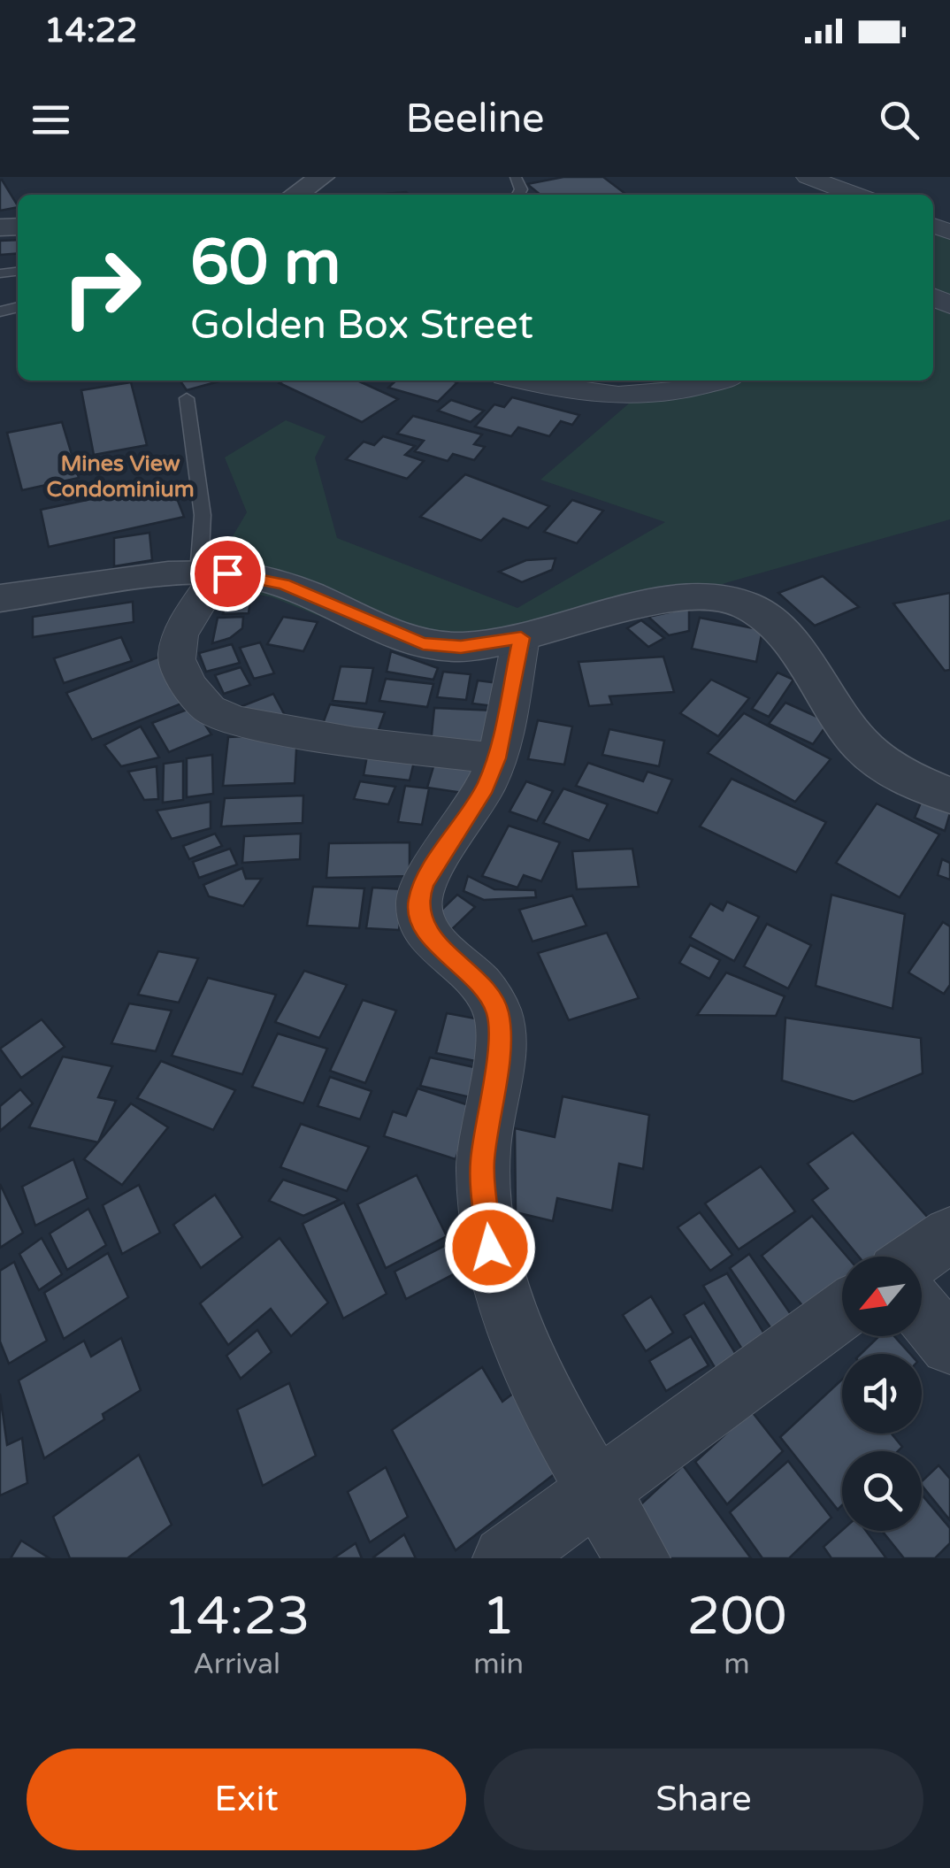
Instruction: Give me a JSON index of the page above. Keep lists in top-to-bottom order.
{
  "districts": ["Mines View Condominium"],
  "north": "bottom left",
  "page": {
    "status": "14:22",
    "header": "Beeline",
    "turn": ["60 m", "Golden Box Street"],
    "eta": [
      "14:23",
      "Arrival",
      "1",
      "min",
      "200",
      "m"
    ],
    "buttons": ["Exit", "Share"]
  }
}
